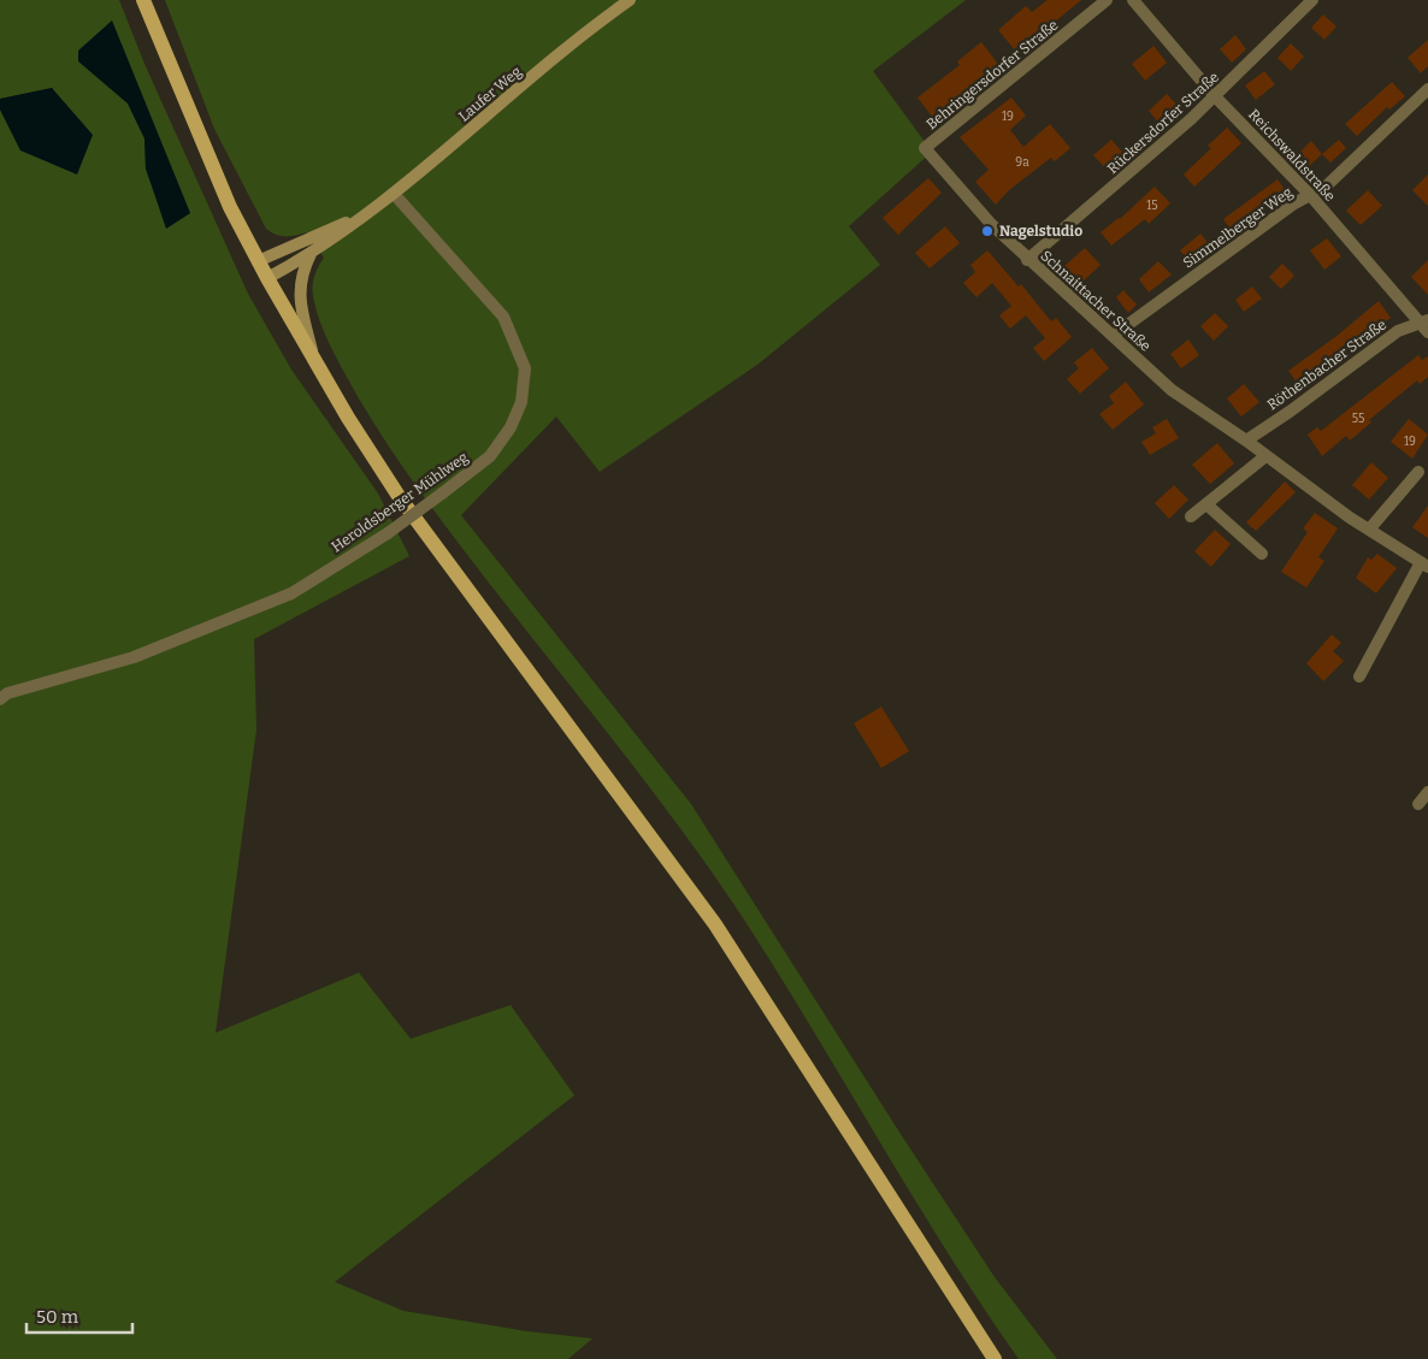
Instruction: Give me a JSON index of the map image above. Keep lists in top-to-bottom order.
{
  "streets": {
    "street": [
      "Behringersdorfer Straße",
      "Laufer Weg",
      "Rückersdorfer Straße",
      "Reichswaldstraße",
      "Simmelberger Weg",
      "Schnaittacher Straße",
      "Röthenbacher Straße",
      "Heroldsberger Mühlweg"
    ]
  },
  "crossings": [
    ["Behringersdorfer Straße", "Schnaittacher Straße"],
    ["Laufer Weg", "Heroldsberger Mühlweg"],
    ["Rückersdorfer Straße", "Reichswaldstraße"],
    ["Rückersdorfer Straße", "Schnaittacher Straße"],
    ["Reichswaldstraße", "Simmelberger Weg"],
    ["Reichswaldstraße", "Röthenbacher Straße"],
    ["Simmelberger Weg", "Schnaittacher Straße"],
    ["Schnaittacher Straße", "Röthenbacher Straße"]
  ],
  "places": ["Nagelstudio"],
  "house_numbers": [
    "19",
    "9a",
    "15",
    "55",
    "19"
  ],
  "scale_bar": "50 m"
}
